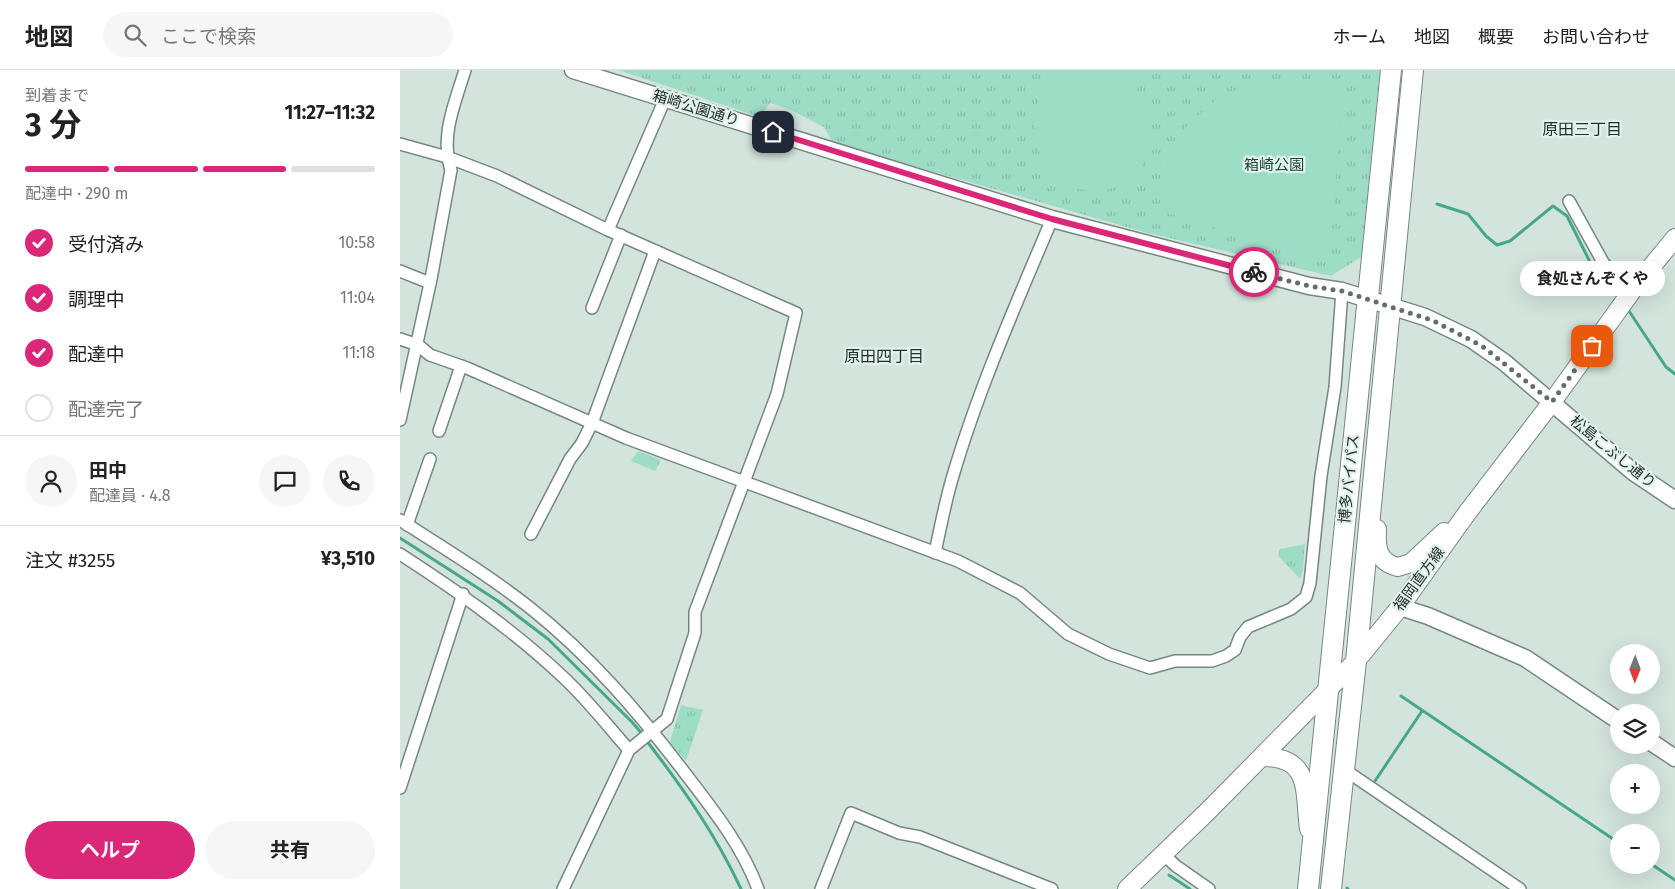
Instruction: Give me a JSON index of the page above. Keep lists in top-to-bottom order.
{
  "streets": {
    "highway": ["博多バイパス"],
    "main road": ["福岡直方線"],
    "street": ["箱崎公園通り", "松島こぶし通り"]
  },
  "crossings": [
    ["箱崎公園通り", "松島こぶし通り"],
    ["箱崎公園通り", "博多バイパス"],
    ["松島こぶし通り", "博多バイパス"],
    ["松島こぶし通り", "福岡直方線"],
    ["博多バイパス", "福岡直方線"]
  ],
  "districts": ["原田三丁目", "原田四丁目"],
  "parks": ["箱崎公園"],
  "places": ["食処さんぞくや"],
  "north": "bottom",
  "page": {
    "header": "地図",
    "search": "ここで検索",
    "nav": [
      "ホーム",
      "地図",
      "概要",
      "お問い合わせ"
    ],
    "heading": ["3 分", "到着まで", "11:27–11:32"],
    "panel": [
      "田中",
      "配達員 · 4.8",
      "注文 #3255",
      "¥3,510"
    ],
    "bar": "配達中 · 290 m",
    "list": [
      ["受付済み", "10:58"],
      ["調理中", "11:04"],
      ["配達中", "11:18"],
      "配達完了"
    ],
    "bubble": "食処さんぞくや",
    "map_buttons": ["+", "−"],
    "buttons": ["ヘルプ", "共有"]
  }
}
